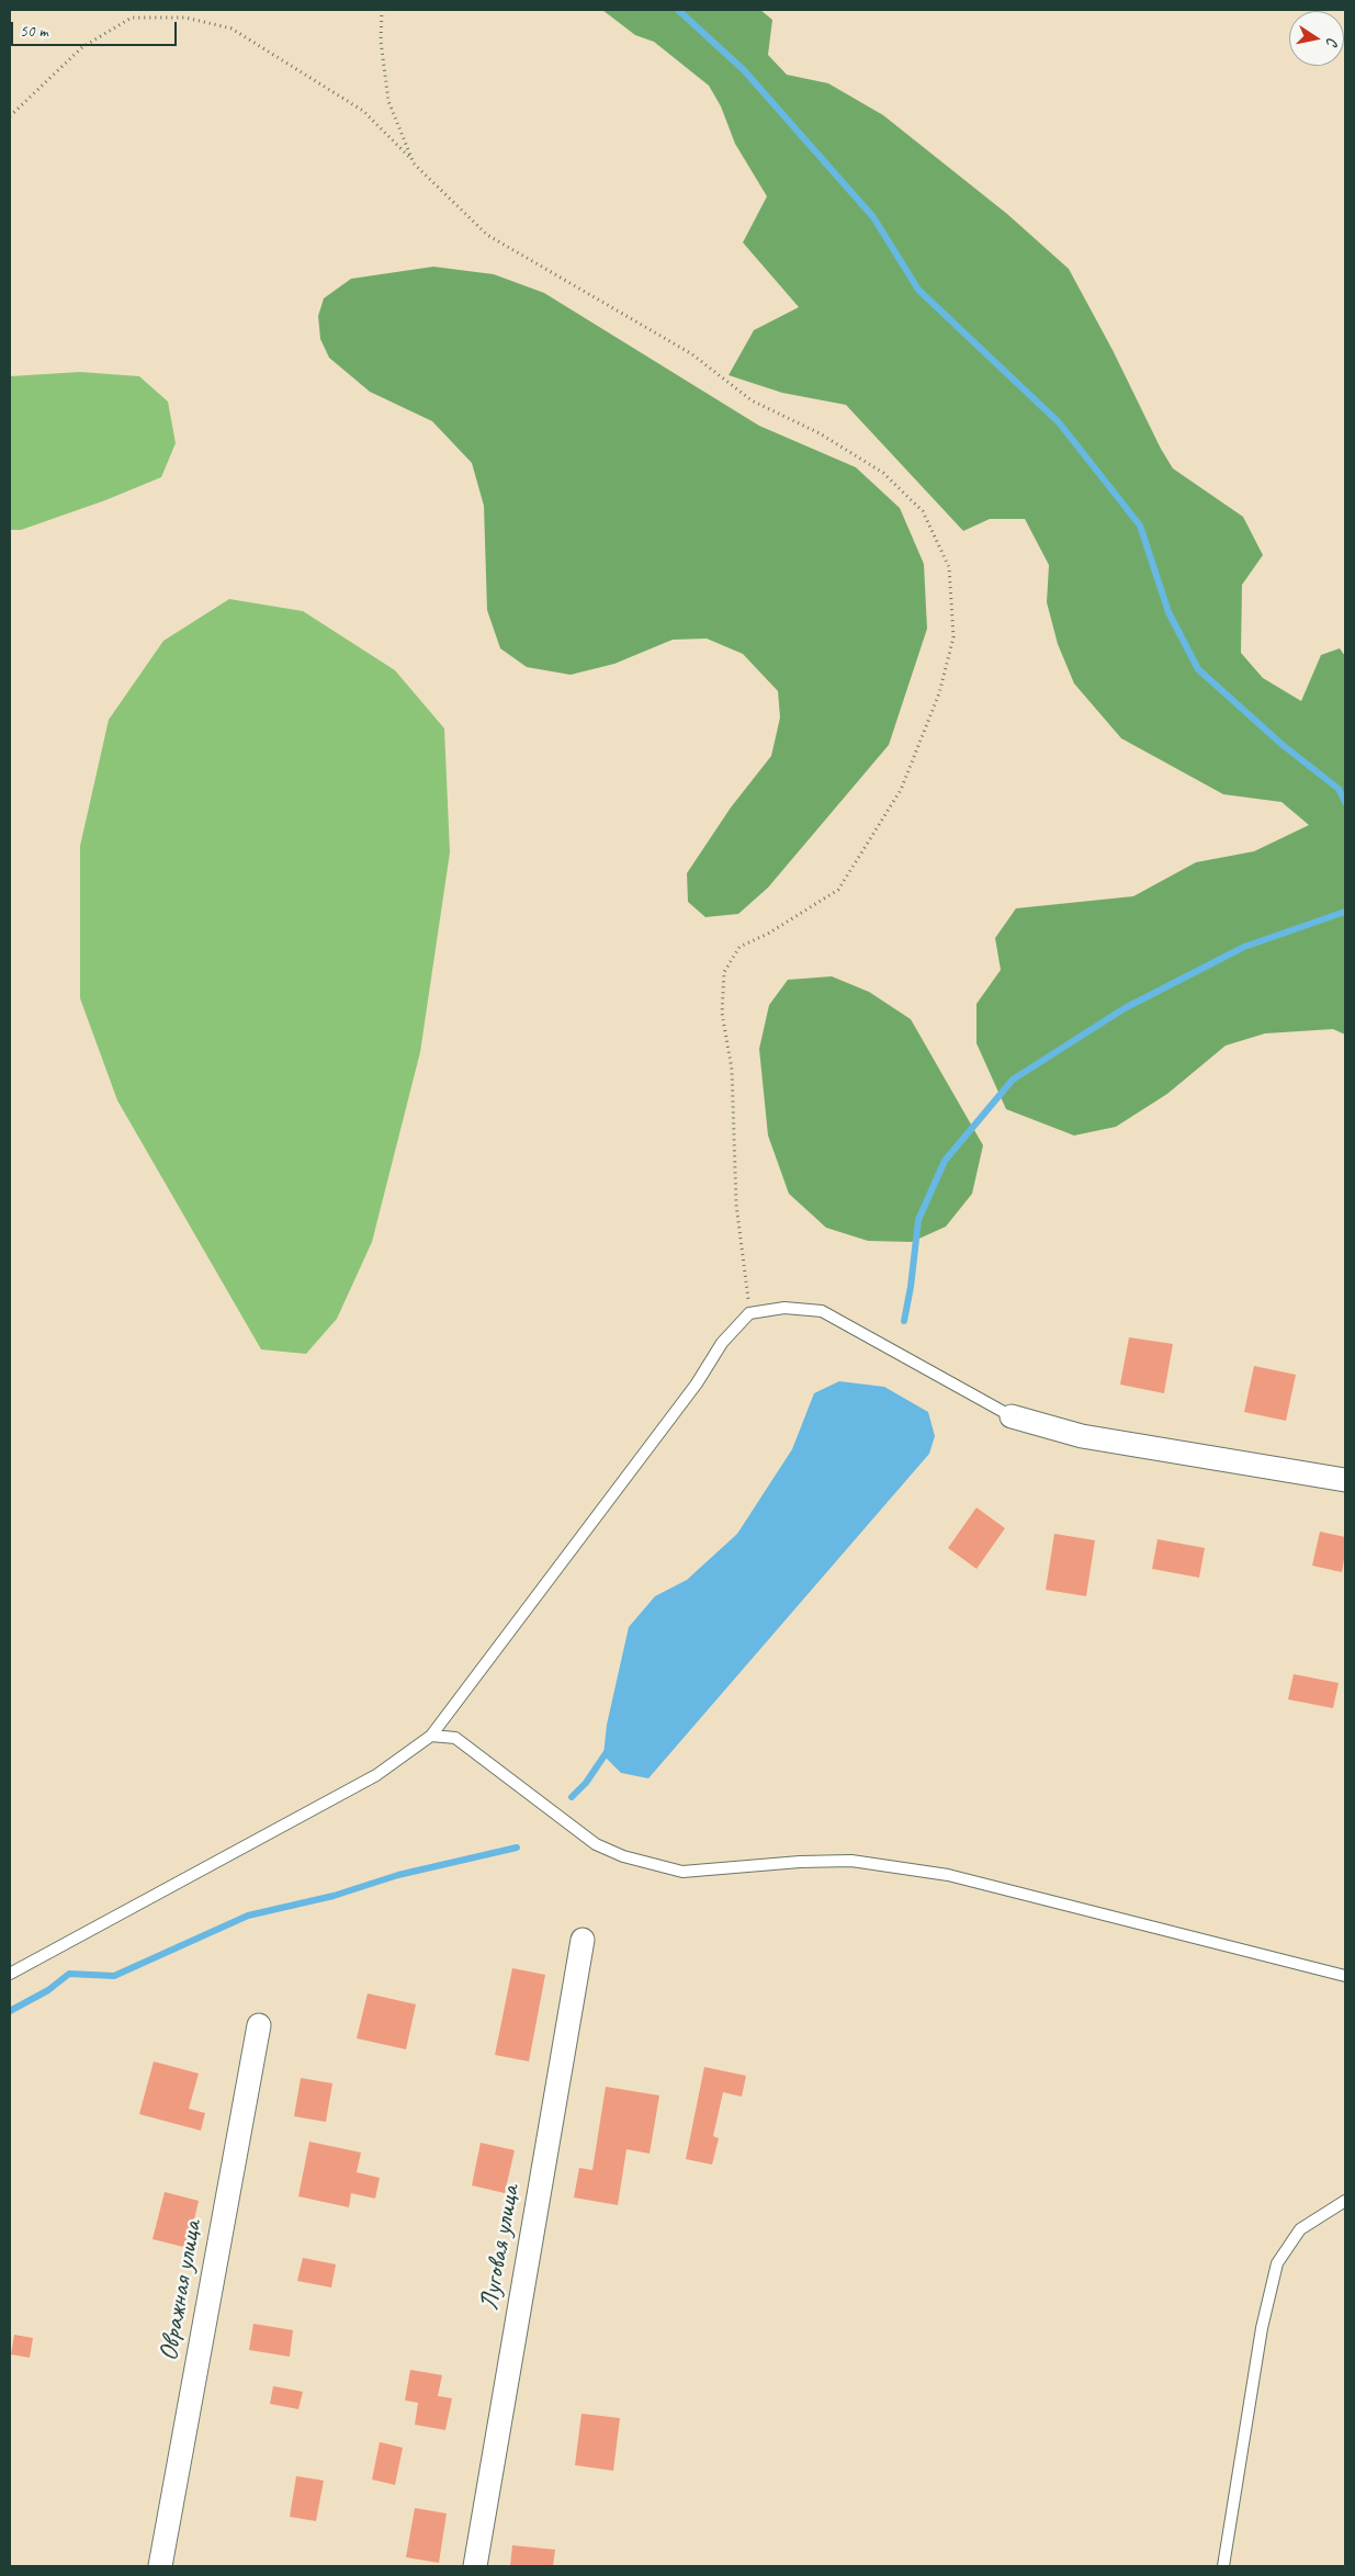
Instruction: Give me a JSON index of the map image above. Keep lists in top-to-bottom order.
{
  "streets": {
    "street": ["Луговая улица", "Овражная улица"]
  },
  "scale_bar": "50 m",
  "north": "right"
}
